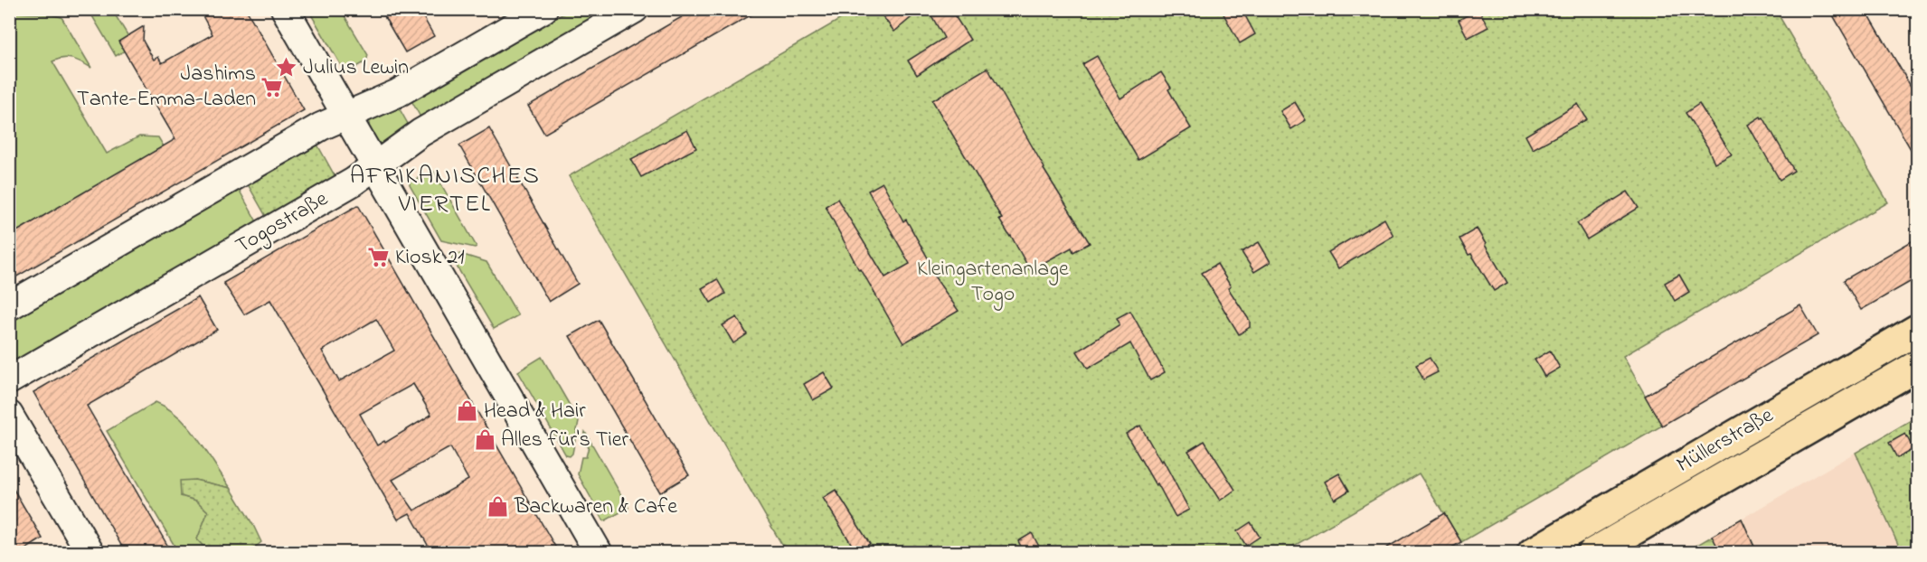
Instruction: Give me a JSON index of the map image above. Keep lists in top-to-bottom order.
{
  "streets": {
    "main road": ["Müllerstraße"],
    "street": ["Togostraße"]
  },
  "districts": ["AFRIKANISCHES VIERTEL"],
  "parks": ["Kleingartenanlage Togo"],
  "places": {
    "place": ["Julius Lewin"],
    "supermarket": ["Jashims Tante-Emma-Laden", "Kiosk 21"],
    "shop": ["Head & Hair", "Alles für's Tier", "Backwaren & Cafe"]
  }
}
